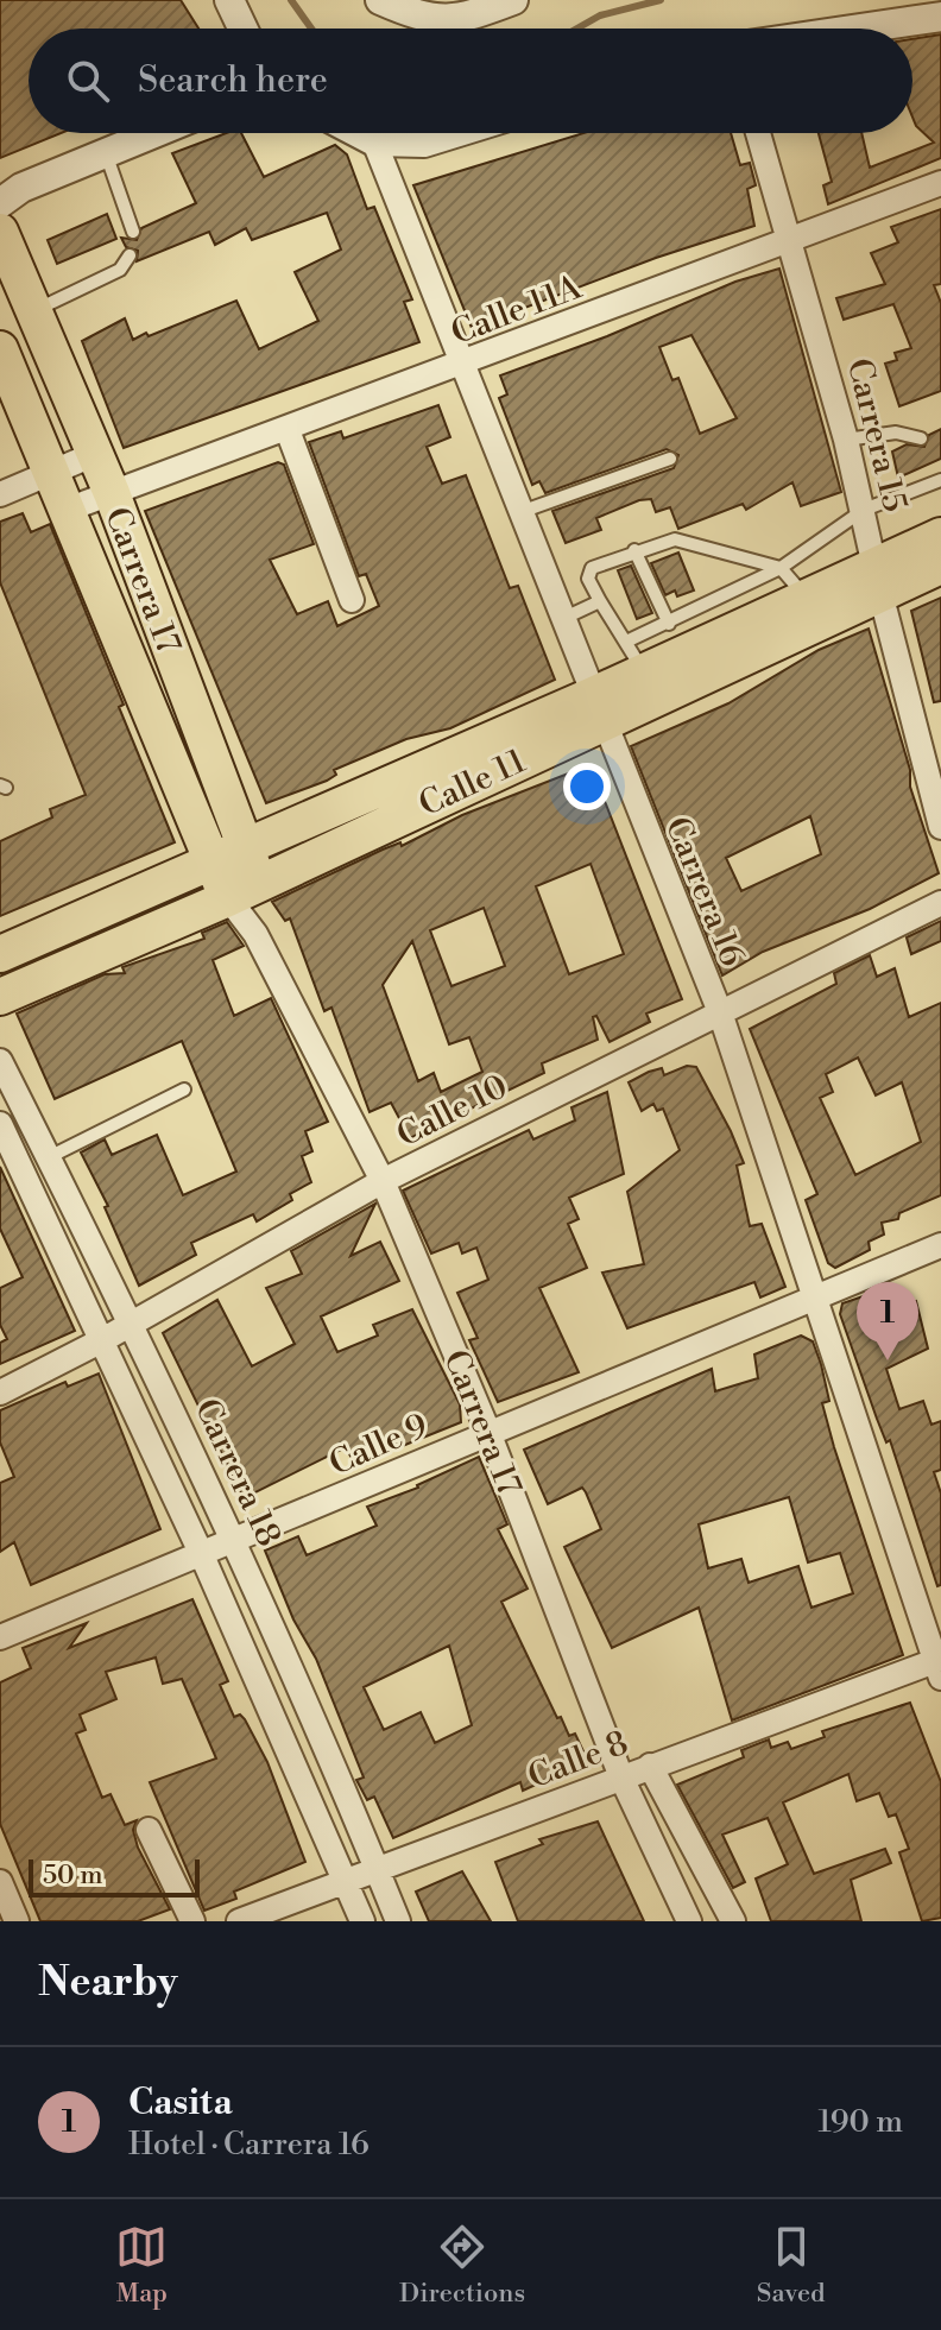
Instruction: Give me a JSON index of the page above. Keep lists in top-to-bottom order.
{
  "streets": {
    "main road": ["Carrera 17", "Calle 11"],
    "street": [
      "Calle 11A",
      "Carrera 15",
      "Carrera 16",
      "Calle 10",
      "Calle 9",
      "Carrera 18",
      "Calle 8"
    ]
  },
  "crossings": [
    ["Calle 11A", "Carrera 15"],
    ["Calle 11A", "Carrera 17"],
    ["Calle 11A", "Carrera 16"],
    ["Carrera 15", "Calle 11"],
    ["Carrera 17", "Calle 11"],
    ["Carrera 17", "Calle 10"],
    ["Carrera 17", "Calle 9"],
    ["Carrera 17", "Calle 8"],
    ["Calle 11", "Carrera 16"],
    ["Carrera 16", "Calle 10"],
    ["Carrera 16", "Calle 9"],
    ["Carrera 16", "Calle 8"],
    ["Calle 10", "Carrera 18"],
    ["Calle 9", "Carrera 18"],
    ["Carrera 18", "Calle 8"]
  ],
  "scale_bar": "50 m",
  "page": {
    "search": "Search here",
    "pins": "1",
    "scale": "50 m",
    "heading": "Nearby",
    "list": [
      {
        "mark": "1",
        "name": "Casita",
        "note": "Hotel · Carrera 16",
        "value": "190 m"
      }
    ],
    "nav": ["Map", "Directions", "Saved"]
  }
}
